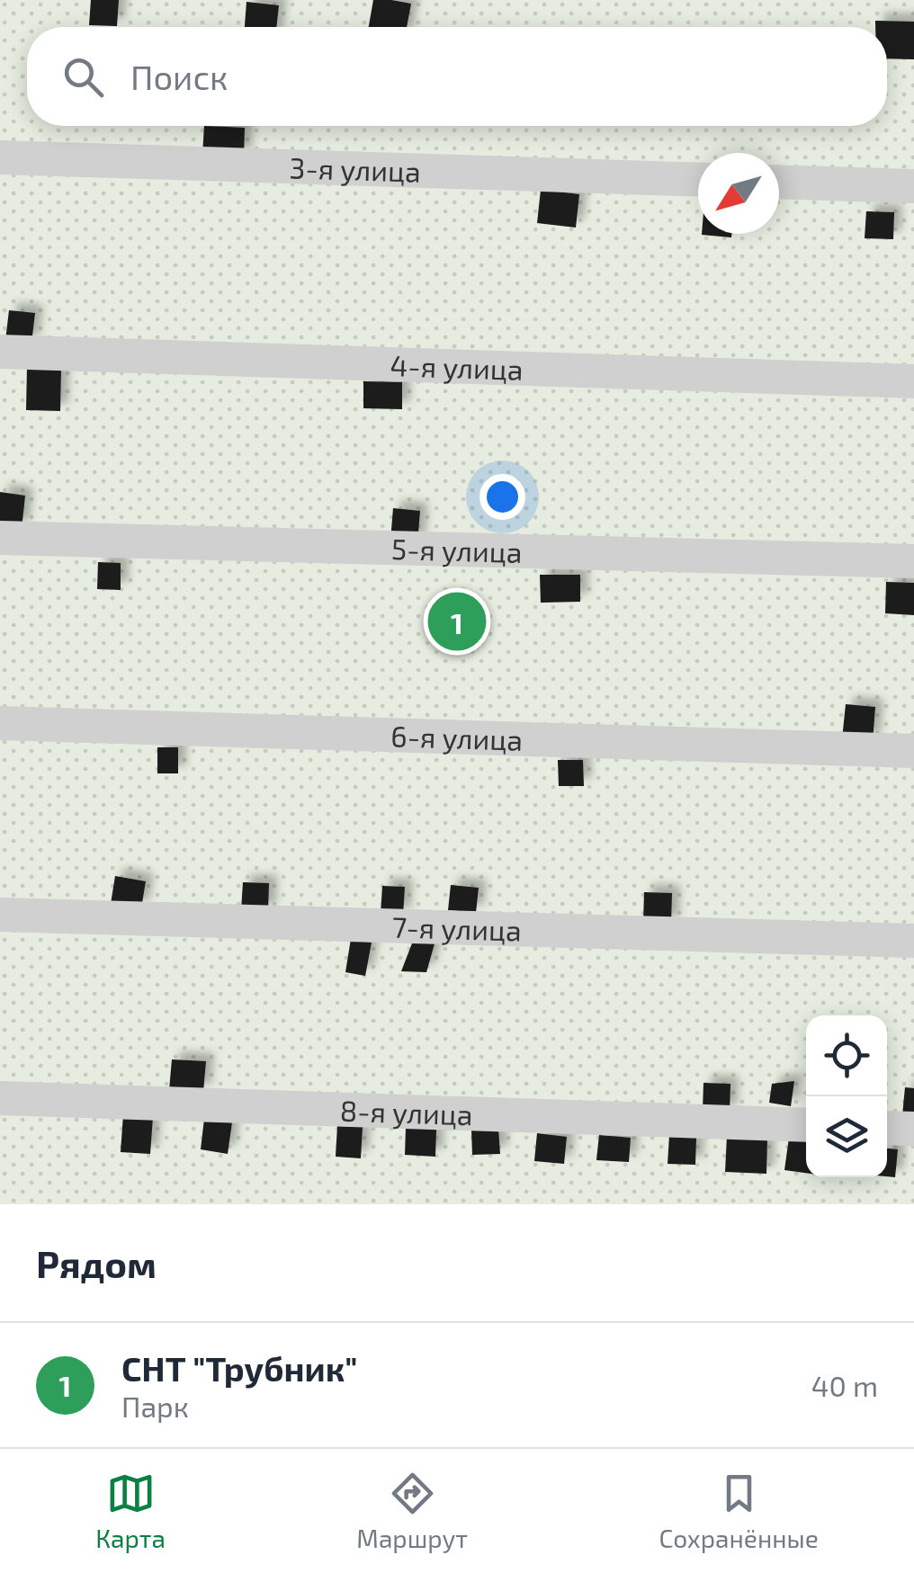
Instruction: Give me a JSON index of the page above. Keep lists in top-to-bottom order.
{
  "streets": {
    "lane": [
      "3-я улица",
      "4-я улица",
      "5-я улица",
      "6-я улица",
      "7-я улица",
      "8-я улица"
    ]
  },
  "north": "bottom left",
  "page": {
    "search": "Поиск",
    "pins": "1",
    "heading": "Рядом",
    "list": [
      {
        "mark": "1",
        "name": "СНТ \"Трубник\"",
        "note": "Парк",
        "value": "40 m"
      }
    ],
    "nav": ["Карта", "Маршрут", "Сохранённые"]
  }
}
